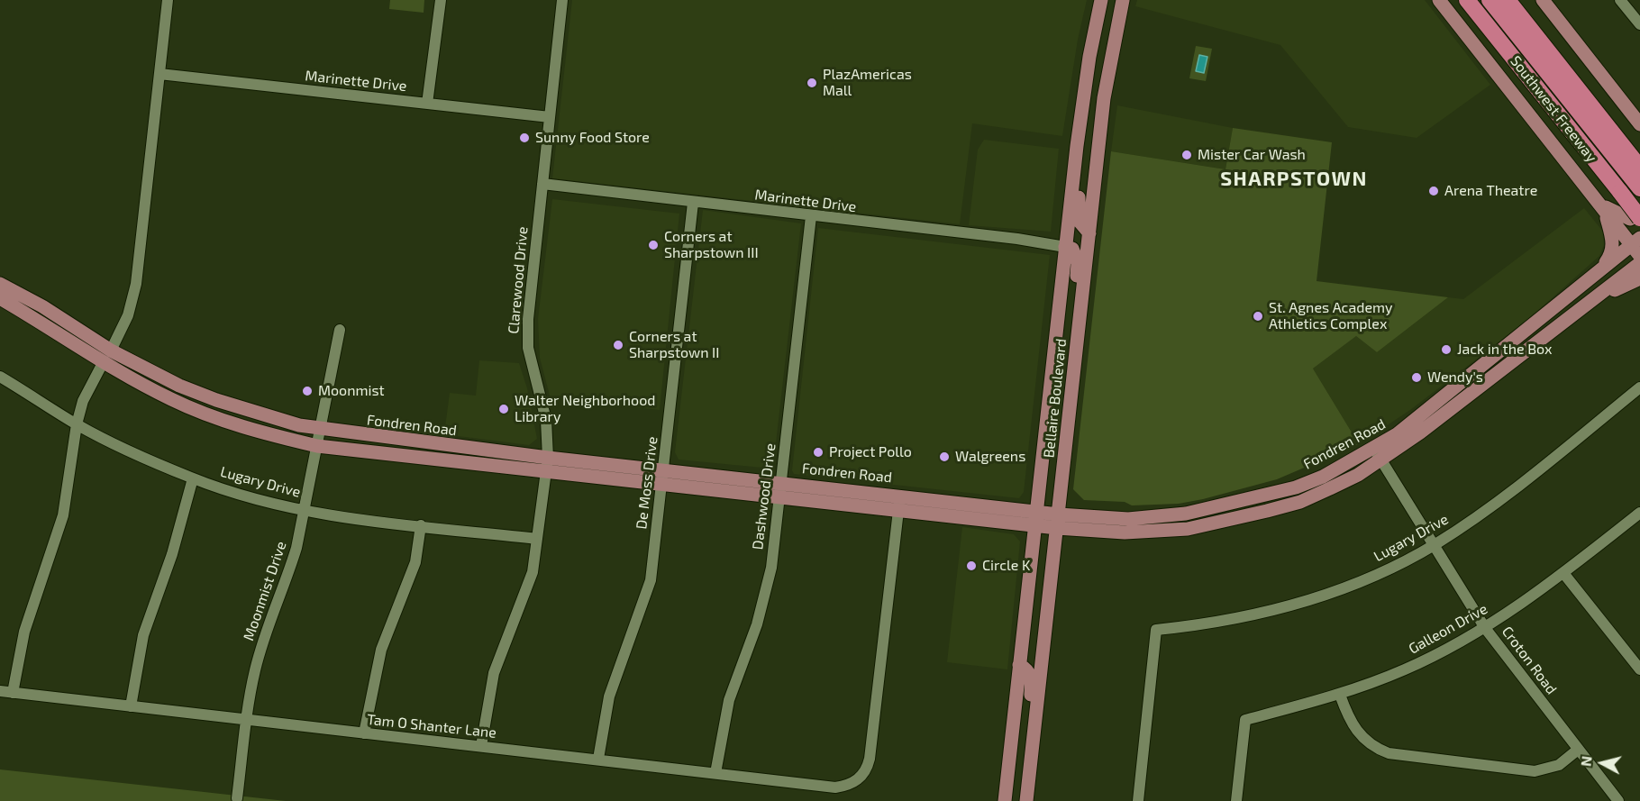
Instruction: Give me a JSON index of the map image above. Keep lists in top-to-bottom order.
{
  "streets": {
    "highway": ["Southwest Freeway"],
    "main road": ["Bellaire Boulevard", "Fondren Road"],
    "street": [
      "Marinette Drive",
      "Clarewood Drive",
      "Lugary Drive",
      "De Moss Drive",
      "Dashwood Drive",
      "Moonmist Drive",
      "Galleon Drive",
      "Croton Road",
      "Tam O Shanter Lane"
    ]
  },
  "crossings": [
    ["Marinette Drive", "Clarewood Drive"],
    ["Marinette Drive", "Bellaire Boulevard"],
    ["Marinette Drive", "De Moss Drive"],
    ["Marinette Drive", "Dashwood Drive"],
    ["Clarewood Drive", "Fondren Road"],
    ["Clarewood Drive", "Lugary Drive"],
    ["Clarewood Drive", "Tam O Shanter Lane"],
    ["Bellaire Boulevard", "Fondren Road"],
    ["Fondren Road", "De Moss Drive"],
    ["Fondren Road", "Dashwood Drive"],
    ["Fondren Road", "Moonmist Drive"],
    ["Fondren Road", "Croton Road"],
    ["Fondren Road", "Tam O Shanter Lane"],
    ["Lugary Drive", "Moonmist Drive"],
    ["Lugary Drive", "Croton Road"],
    ["De Moss Drive", "Tam O Shanter Lane"],
    ["Dashwood Drive", "Tam O Shanter Lane"],
    ["Moonmist Drive", "Tam O Shanter Lane"],
    ["Galleon Drive", "Croton Road"]
  ],
  "districts": ["SHARPSTOWN"],
  "places": [
    "PlazAmericas Mall",
    "Sunny Food Store",
    "Mister Car Wash",
    "Arena Theatre",
    "Corners at Sharpstown III",
    "St. Agnes Academy Athletics Complex",
    "Corners at Sharpstown II",
    "Jack in the Box",
    "Wendy's",
    "Moonmist",
    "Walter Neighborhood Library",
    "Project Pollo",
    "Walgreens",
    "Circle K"
  ],
  "north": "left"
}
